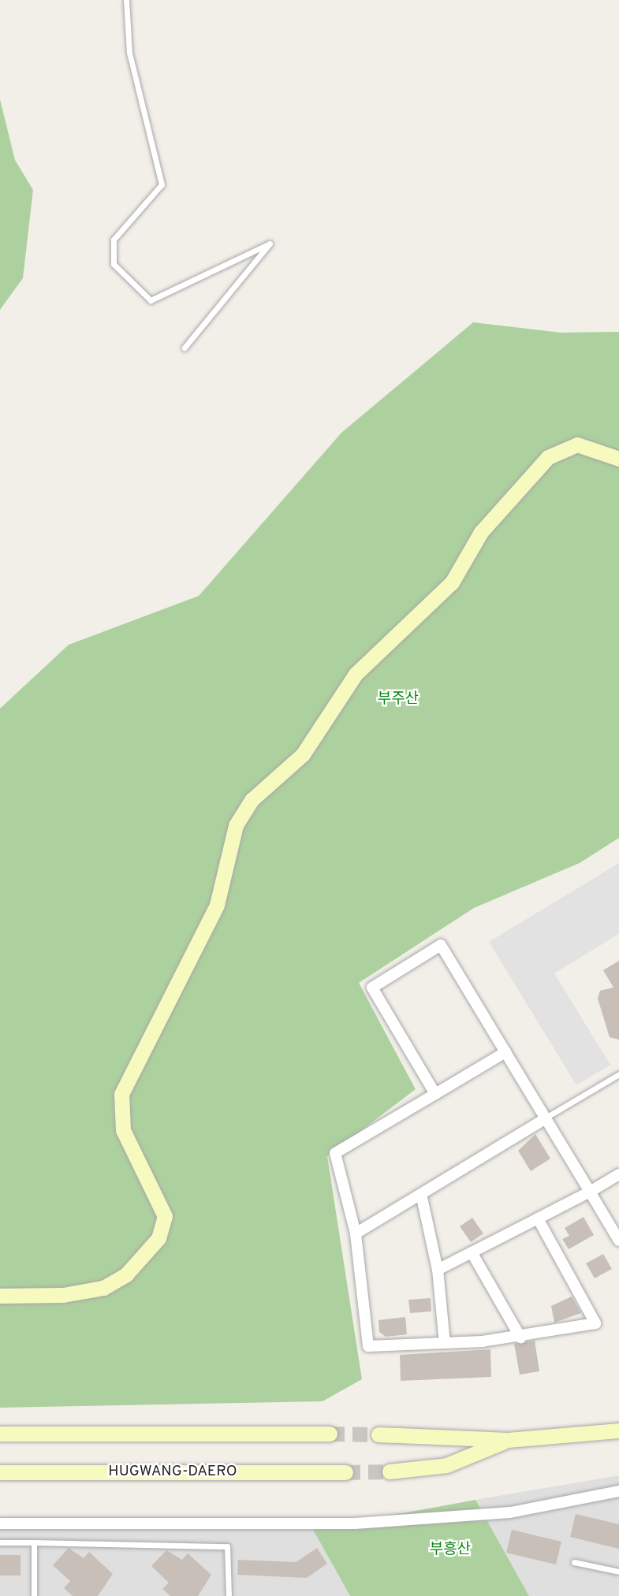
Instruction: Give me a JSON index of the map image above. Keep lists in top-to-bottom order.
{
  "streets": {
    "street": ["HUGWANG-DAERO"]
  },
  "parks": ["부주산", "부흥산"]
}
